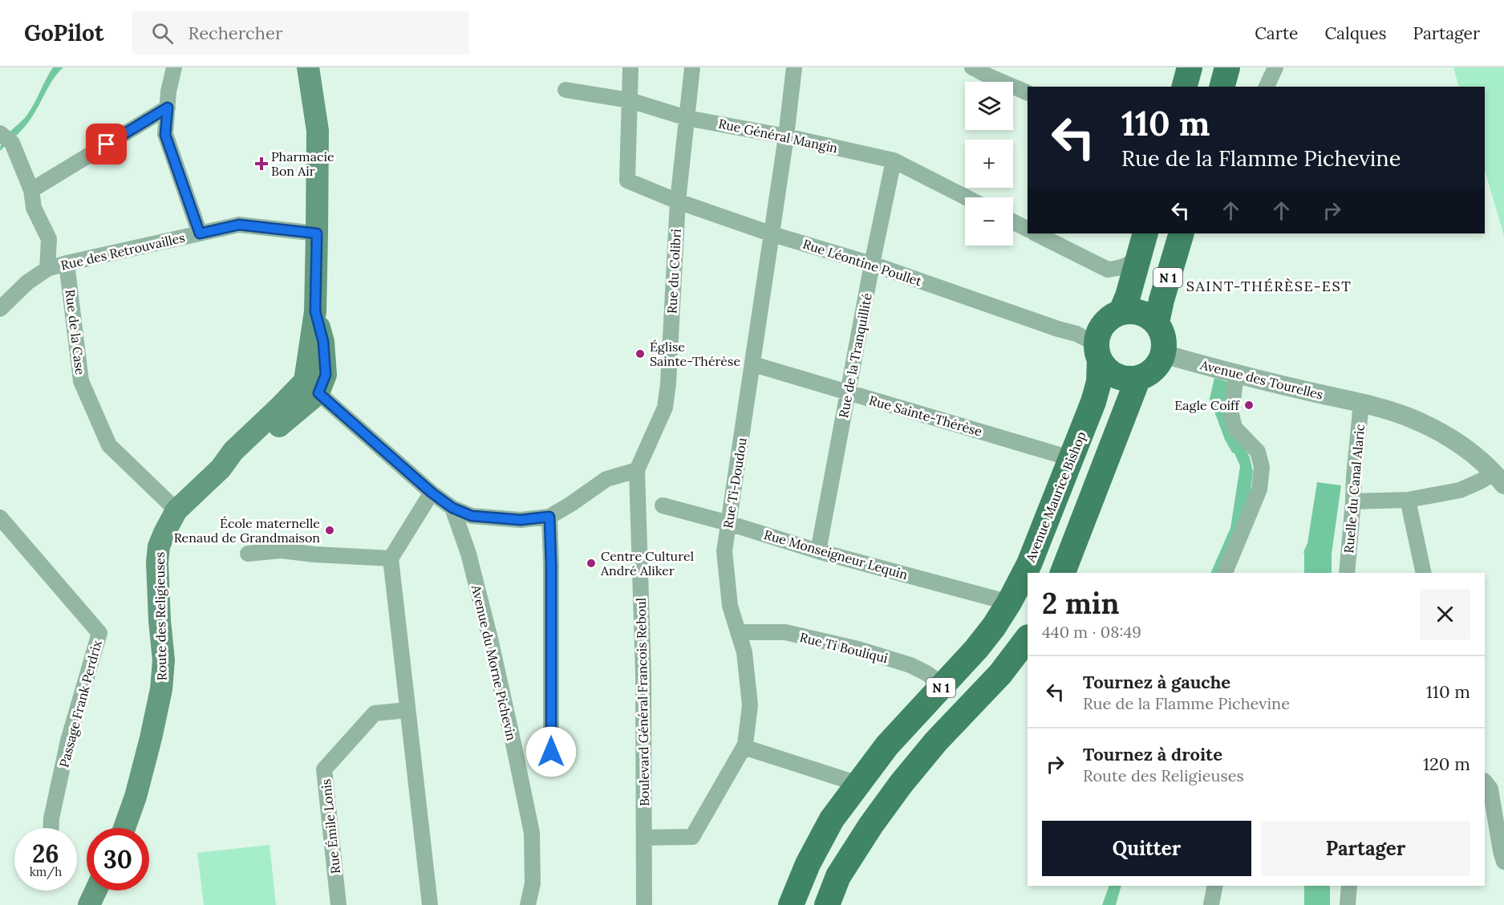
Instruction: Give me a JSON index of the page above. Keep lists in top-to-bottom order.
{
  "streets": {
    "main road": ["N 1", "Avenue Maurice Bishop", "Route des Religieuses"],
    "street": [
      "Rue Général Mangin",
      "Rue des Retrouvailles",
      "Rue Léontine Poullet",
      "Rue du Colibri",
      "Rue de la Case",
      "Rue de la Tranquillité",
      "Avenue des Tourelles",
      "Rue Sainte-Thérèse",
      "Rue Ti-Doudou",
      "Ruelle du Canal Alaric",
      "Rue Monseigneur Lequin",
      "Rue Ti Bouliqui",
      "Avenue du Morne Pichevin",
      "Boulevard Général Francois Reboul",
      "Passage Frank Perdrix",
      "Rue Émile Lonis"
    ]
  },
  "crossings": [
    ["Rue Général Mangin", "Rue Léontine Poullet"],
    ["Rue Général Mangin", "Rue du Colibri"],
    ["Rue Général Mangin", "Rue de la Tranquillité"],
    ["Rue Général Mangin", "Rue Ti-Doudou"],
    ["Rue des Retrouvailles", "Rue de la Case"],
    ["Rue Léontine Poullet", "Rue du Colibri"],
    ["Rue Léontine Poullet", "N 1"],
    ["Rue Léontine Poullet", "Rue de la Tranquillité"],
    ["Rue Léontine Poullet", "Avenue des Tourelles"],
    ["Rue Léontine Poullet", "Rue Ti-Doudou"],
    ["Rue Léontine Poullet", "Avenue Maurice Bishop"],
    ["Rue du Colibri", "Boulevard Général Francois Reboul"],
    ["N 1", "Avenue des Tourelles"],
    ["N 1", "Avenue Maurice Bishop"],
    ["Rue de la Case", "Route des Religieuses"],
    ["Rue de la Tranquillité", "Rue Sainte-Thérèse"],
    ["Rue de la Tranquillité", "Rue Monseigneur Lequin"],
    ["Avenue des Tourelles", "Ruelle du Canal Alaric"],
    ["Avenue des Tourelles", "Avenue Maurice Bishop"],
    ["Rue Sainte-Thérèse", "Rue Ti-Doudou"],
    ["Rue Sainte-Thérèse", "Avenue Maurice Bishop"],
    ["Rue Ti-Doudou", "Rue Monseigneur Lequin"],
    ["Rue Ti-Doudou", "Rue Ti Bouliqui"],
    ["Rue Ti-Doudou", "Boulevard Général Francois Reboul"],
    ["Avenue Maurice Bishop", "Rue Monseigneur Lequin"],
    ["Avenue Maurice Bishop", "Rue Ti Bouliqui"]
  ],
  "districts": ["SAINT-THÉRÈSE-EST"],
  "places": {
    "health": ["Pharmacie Bon Air"],
    "other": [
      "Église Sainte-Thérèse",
      "Eagle Coiff",
      "École maternelle Renaud de Grandmaison",
      "Centre Culturel André Aliker"
    ]
  },
  "page": {
    "header": "GoPilot",
    "search": "Rechercher",
    "nav": ["Carte", "Calques", "Partager"],
    "map_buttons": ["+", "−"],
    "turn": ["110 m", "Rue de la Flamme Pichevine"],
    "heading": ["2 min", "440 m · 08:49"],
    "list": [
      {
        "name": "Tournez à gauche",
        "note": "Rue de la Flamme Pichevine",
        "value": "110 m"
      },
      {
        "name": "Tournez à droite",
        "note": "Route des Religieuses",
        "value": "120 m"
      }
    ],
    "buttons": ["Quitter", "Partager"],
    "speed": "26 km/h",
    "limit": "30"
  }
}
